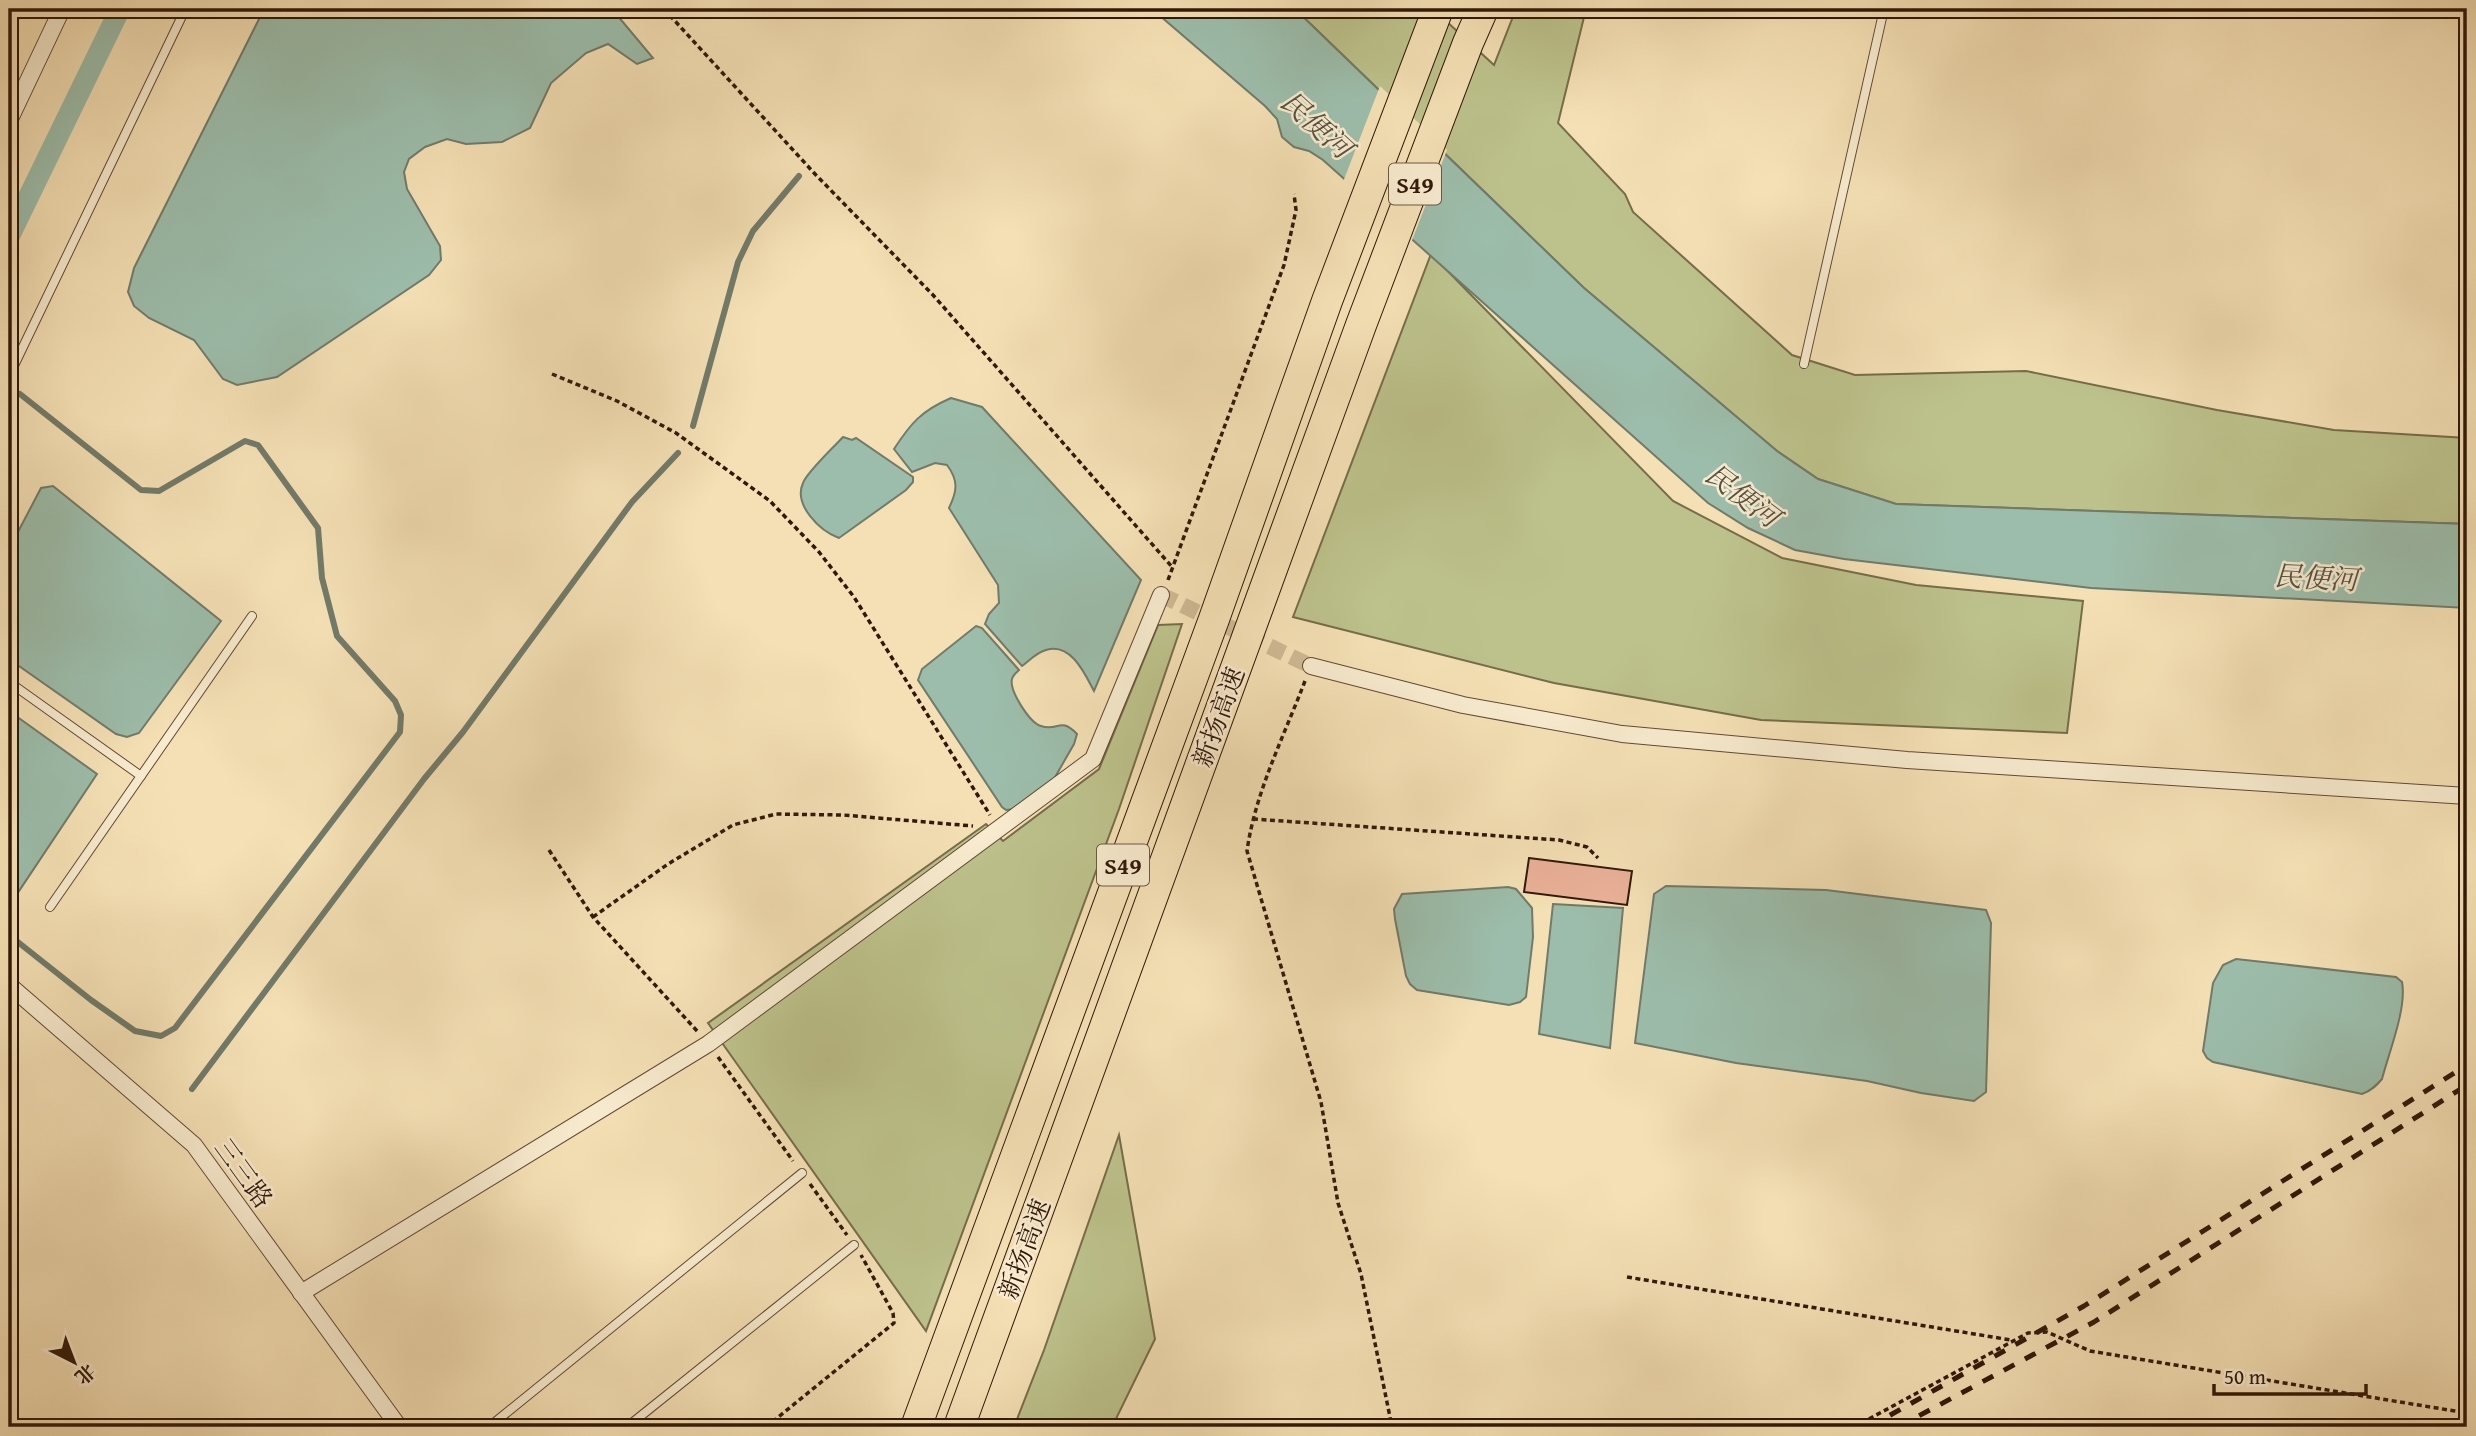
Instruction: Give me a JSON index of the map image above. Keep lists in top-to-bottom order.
{
  "streets": {
    "highway": ["S49", "新扬高速"],
    "street": ["三三路"]
  },
  "water": ["民便河"],
  "scale_bar": "50 m",
  "north": "bottom right"
}
